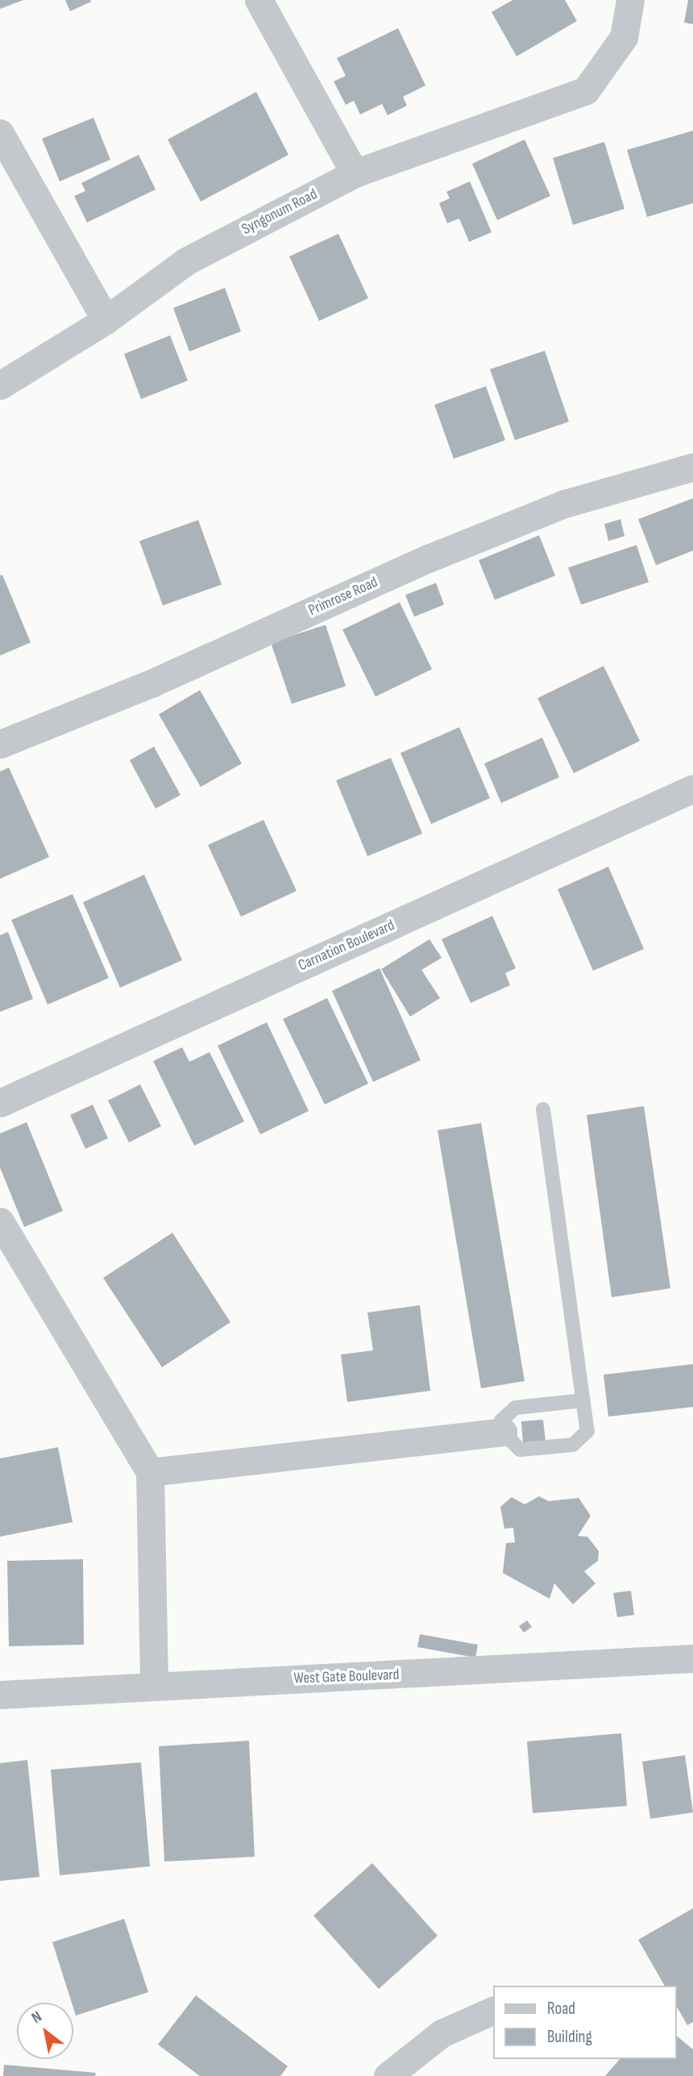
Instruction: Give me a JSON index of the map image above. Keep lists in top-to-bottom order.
{
  "streets": {
    "street": [
      "Syngonum Road",
      "Primrose Road",
      "Carnation Boulevard",
      "West Gate Boulevard"
    ]
  },
  "legend": ["Road", "Building"],
  "north": "top left"
}
